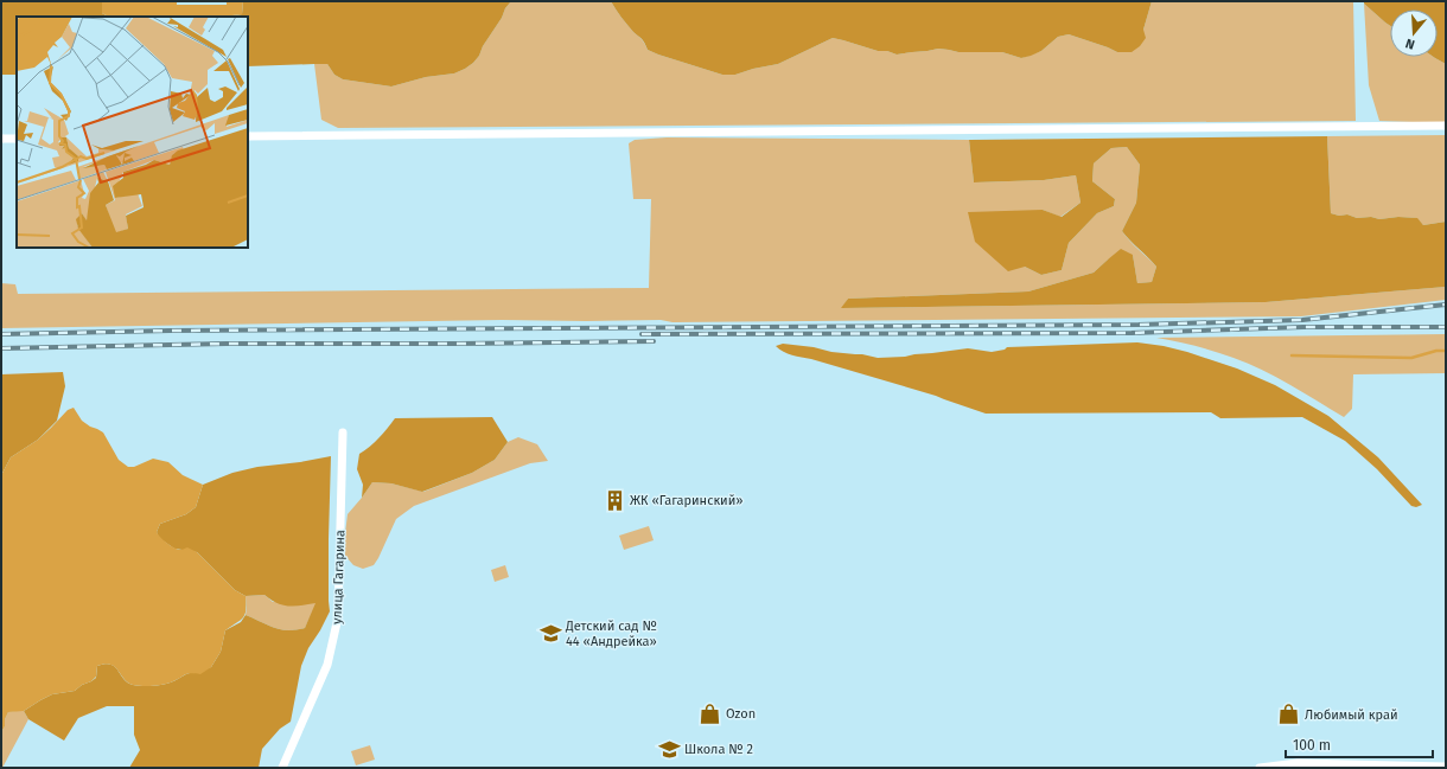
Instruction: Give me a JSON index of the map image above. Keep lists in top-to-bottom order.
{
  "streets": {
    "street": ["улица Гагарина"]
  },
  "places": {
    "building": ["ЖК «Гагаринский»"],
    "school or university": ["Детский сад № 44 «Андрейка»", "Школа № 2"],
    "shop": ["Ozon", "Любимый край"]
  },
  "scale_bar": "100 m",
  "north": "bottom"
}
